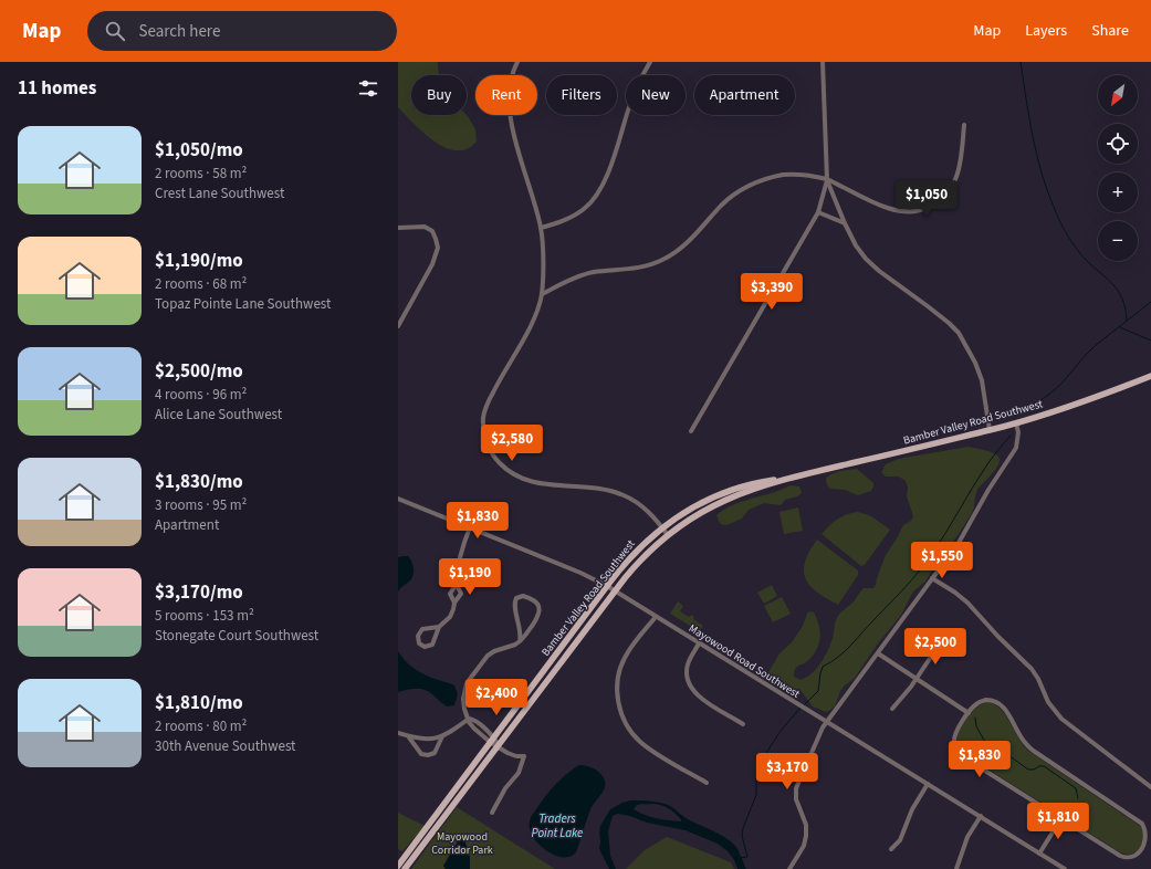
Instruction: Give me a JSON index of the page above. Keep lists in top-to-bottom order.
{
  "streets": {
    "main road": ["Bamber Valley Road Southwest"],
    "street": ["Mayowood Road Southwest"]
  },
  "crossings": [
    ["Bamber Valley Road Southwest", "Mayowood Road Southwest"]
  ],
  "water": ["Traders Point Lake"],
  "parks": ["Mayowood Corridor Park"],
  "north": "bottom left",
  "page": {
    "header": "Map",
    "search": "Search here",
    "nav": ["Map", "Layers", "Share"],
    "heading": "11 homes",
    "map_buttons": ["+", "−"],
    "chip": [
      "Buy",
      "Rent",
      "Filters",
      "New",
      "Apartment"
    ],
    "list": [
      {
        "name": "$1,050/mo",
        "note": "2 rooms · 58 m² · Crest Lane Southwest"
      },
      {
        "name": "$1,190/mo",
        "note": "2 rooms · 68 m² · Topaz Pointe Lane Southwest"
      },
      {
        "name": "$2,500/mo",
        "note": "4 rooms · 96 m² · Alice Lane Southwest"
      },
      {
        "name": "$1,830/mo",
        "note": "3 rooms · 95 m² · Apartment"
      },
      {
        "name": "$3,170/mo",
        "note": "5 rooms · 153 m² · Stonegate Court Southwest"
      },
      {
        "name": "$1,810/mo",
        "note": "2 rooms · 80 m² · 30th Avenue Southwest"
      }
    ],
    "price": [
      "$1,050",
      "$3,390",
      "$2,580",
      "$1,830",
      "$1,550",
      "$1,190",
      "$2,500",
      "$2,400",
      "$1,830",
      "$3,170",
      "$1,810"
    ]
  }
}
